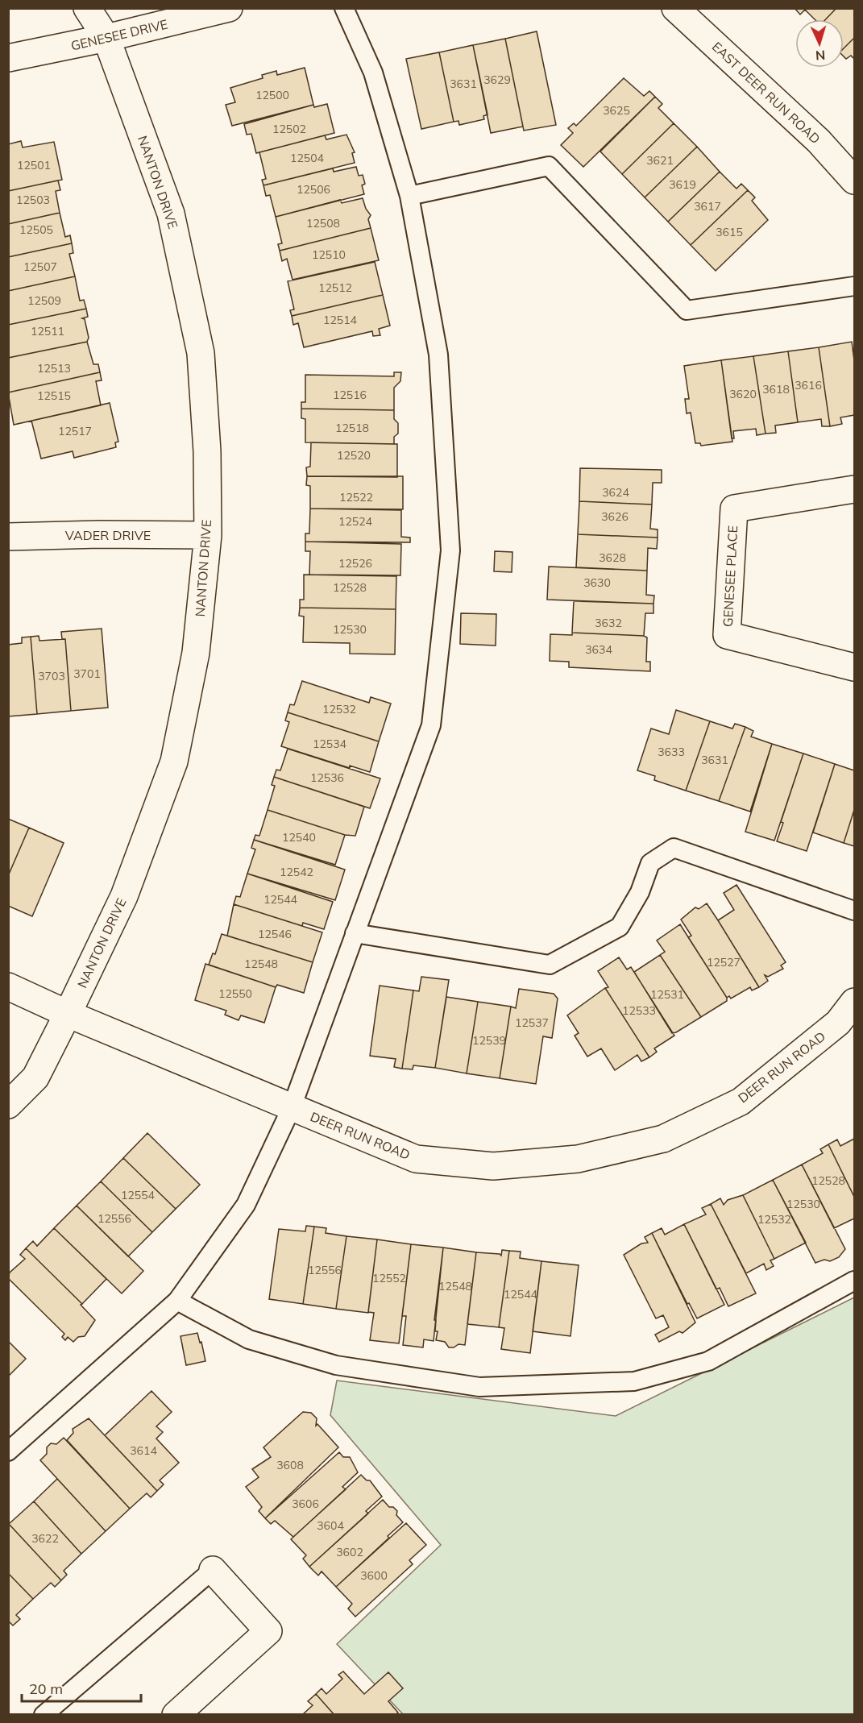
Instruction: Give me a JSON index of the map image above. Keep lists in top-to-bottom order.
{
  "streets": {
    "street": [
      "GENESEE DRIVE",
      "EAST DEER RUN ROAD",
      "NANTON DRIVE",
      "VADER DRIVE",
      "GENESEE PLACE",
      "DEER RUN ROAD"
    ]
  },
  "crossings": [
    ["GENESEE DRIVE", "NANTON DRIVE"],
    ["NANTON DRIVE", "VADER DRIVE"],
    ["NANTON DRIVE", "DEER RUN ROAD"]
  ],
  "house_numbers": [
    "3629",
    "3631",
    "12500",
    "3625",
    "12502",
    "12504",
    "3621",
    "12501",
    "3619",
    "12506",
    "12503",
    "3617",
    "12508",
    "12505",
    "3615",
    "12510",
    "12507",
    "12512",
    "12509",
    "12514",
    "12511",
    "12513",
    "3616",
    "3618",
    "3620",
    "12516",
    "12515",
    "12518",
    "12517",
    "12520",
    "3624",
    "12522",
    "3626",
    "12524",
    "3628",
    "12526",
    "3630",
    "12528",
    "3632",
    "12530",
    "3634",
    "3701",
    "3703",
    "12532",
    "12534",
    "3633",
    "3631",
    "12536",
    "12540",
    "12542",
    "12544",
    "12546",
    "12527",
    "12548",
    "12550",
    "12531",
    "12533",
    "12537",
    "12539",
    "12528",
    "12554",
    "12530",
    "12556",
    "12532",
    "12556",
    "12552",
    "12548",
    "12544",
    "3614",
    "3608",
    "3606",
    "3604",
    "3622",
    "3602",
    "3600"
  ],
  "scale_bar": "20 m",
  "north": "bottom"
}
